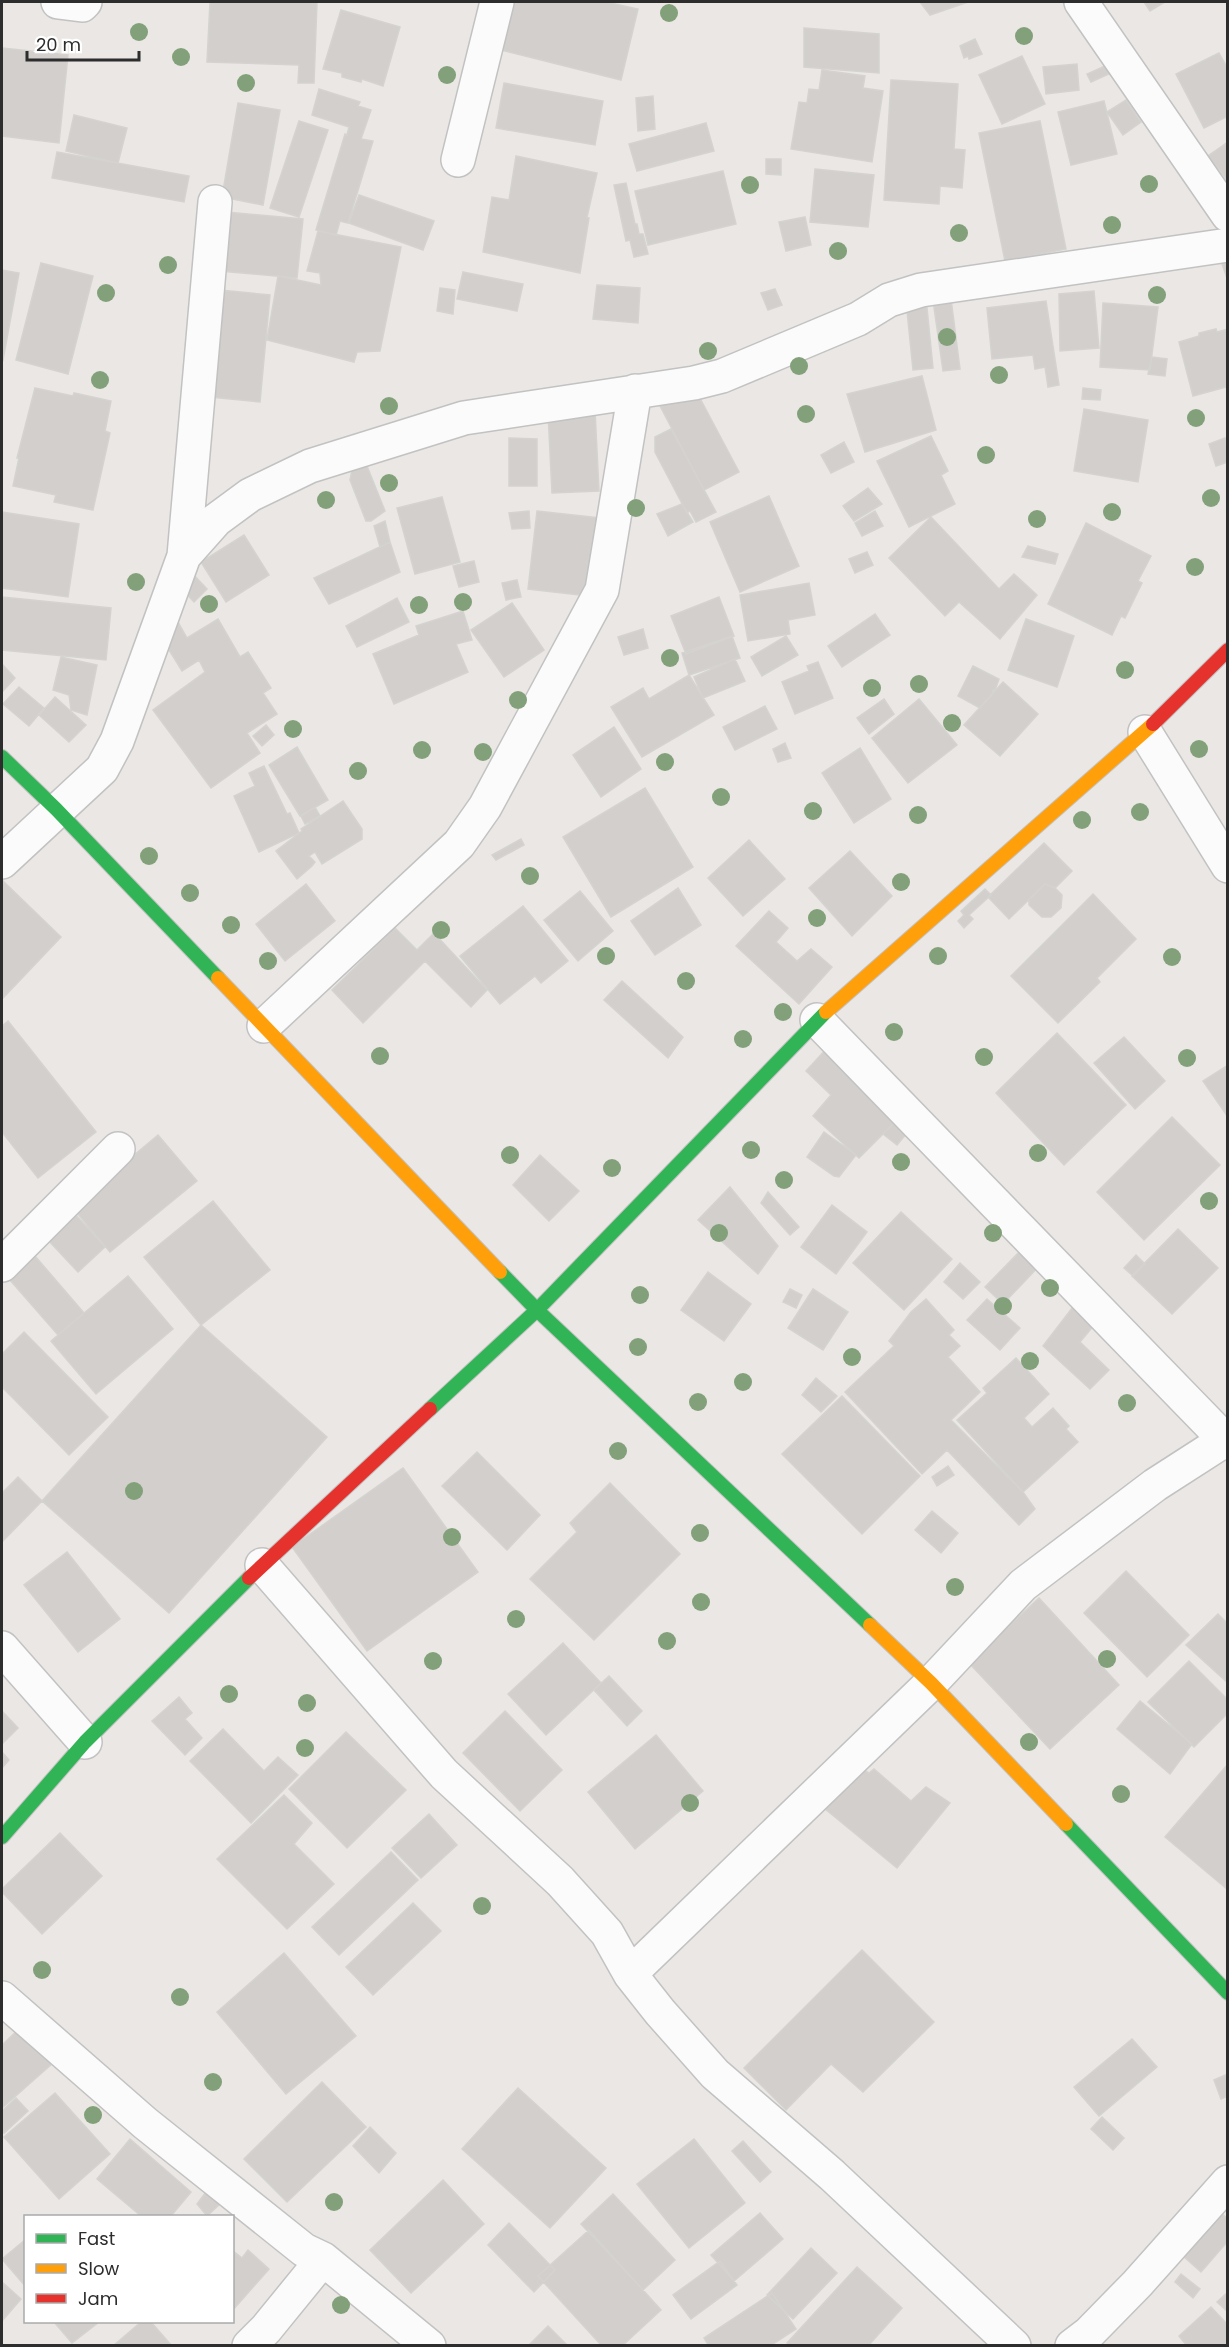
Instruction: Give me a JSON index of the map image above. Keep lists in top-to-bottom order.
{
  "legend": ["Fast", "Slow", "Jam"],
  "scale_bar": "20 m"
}
